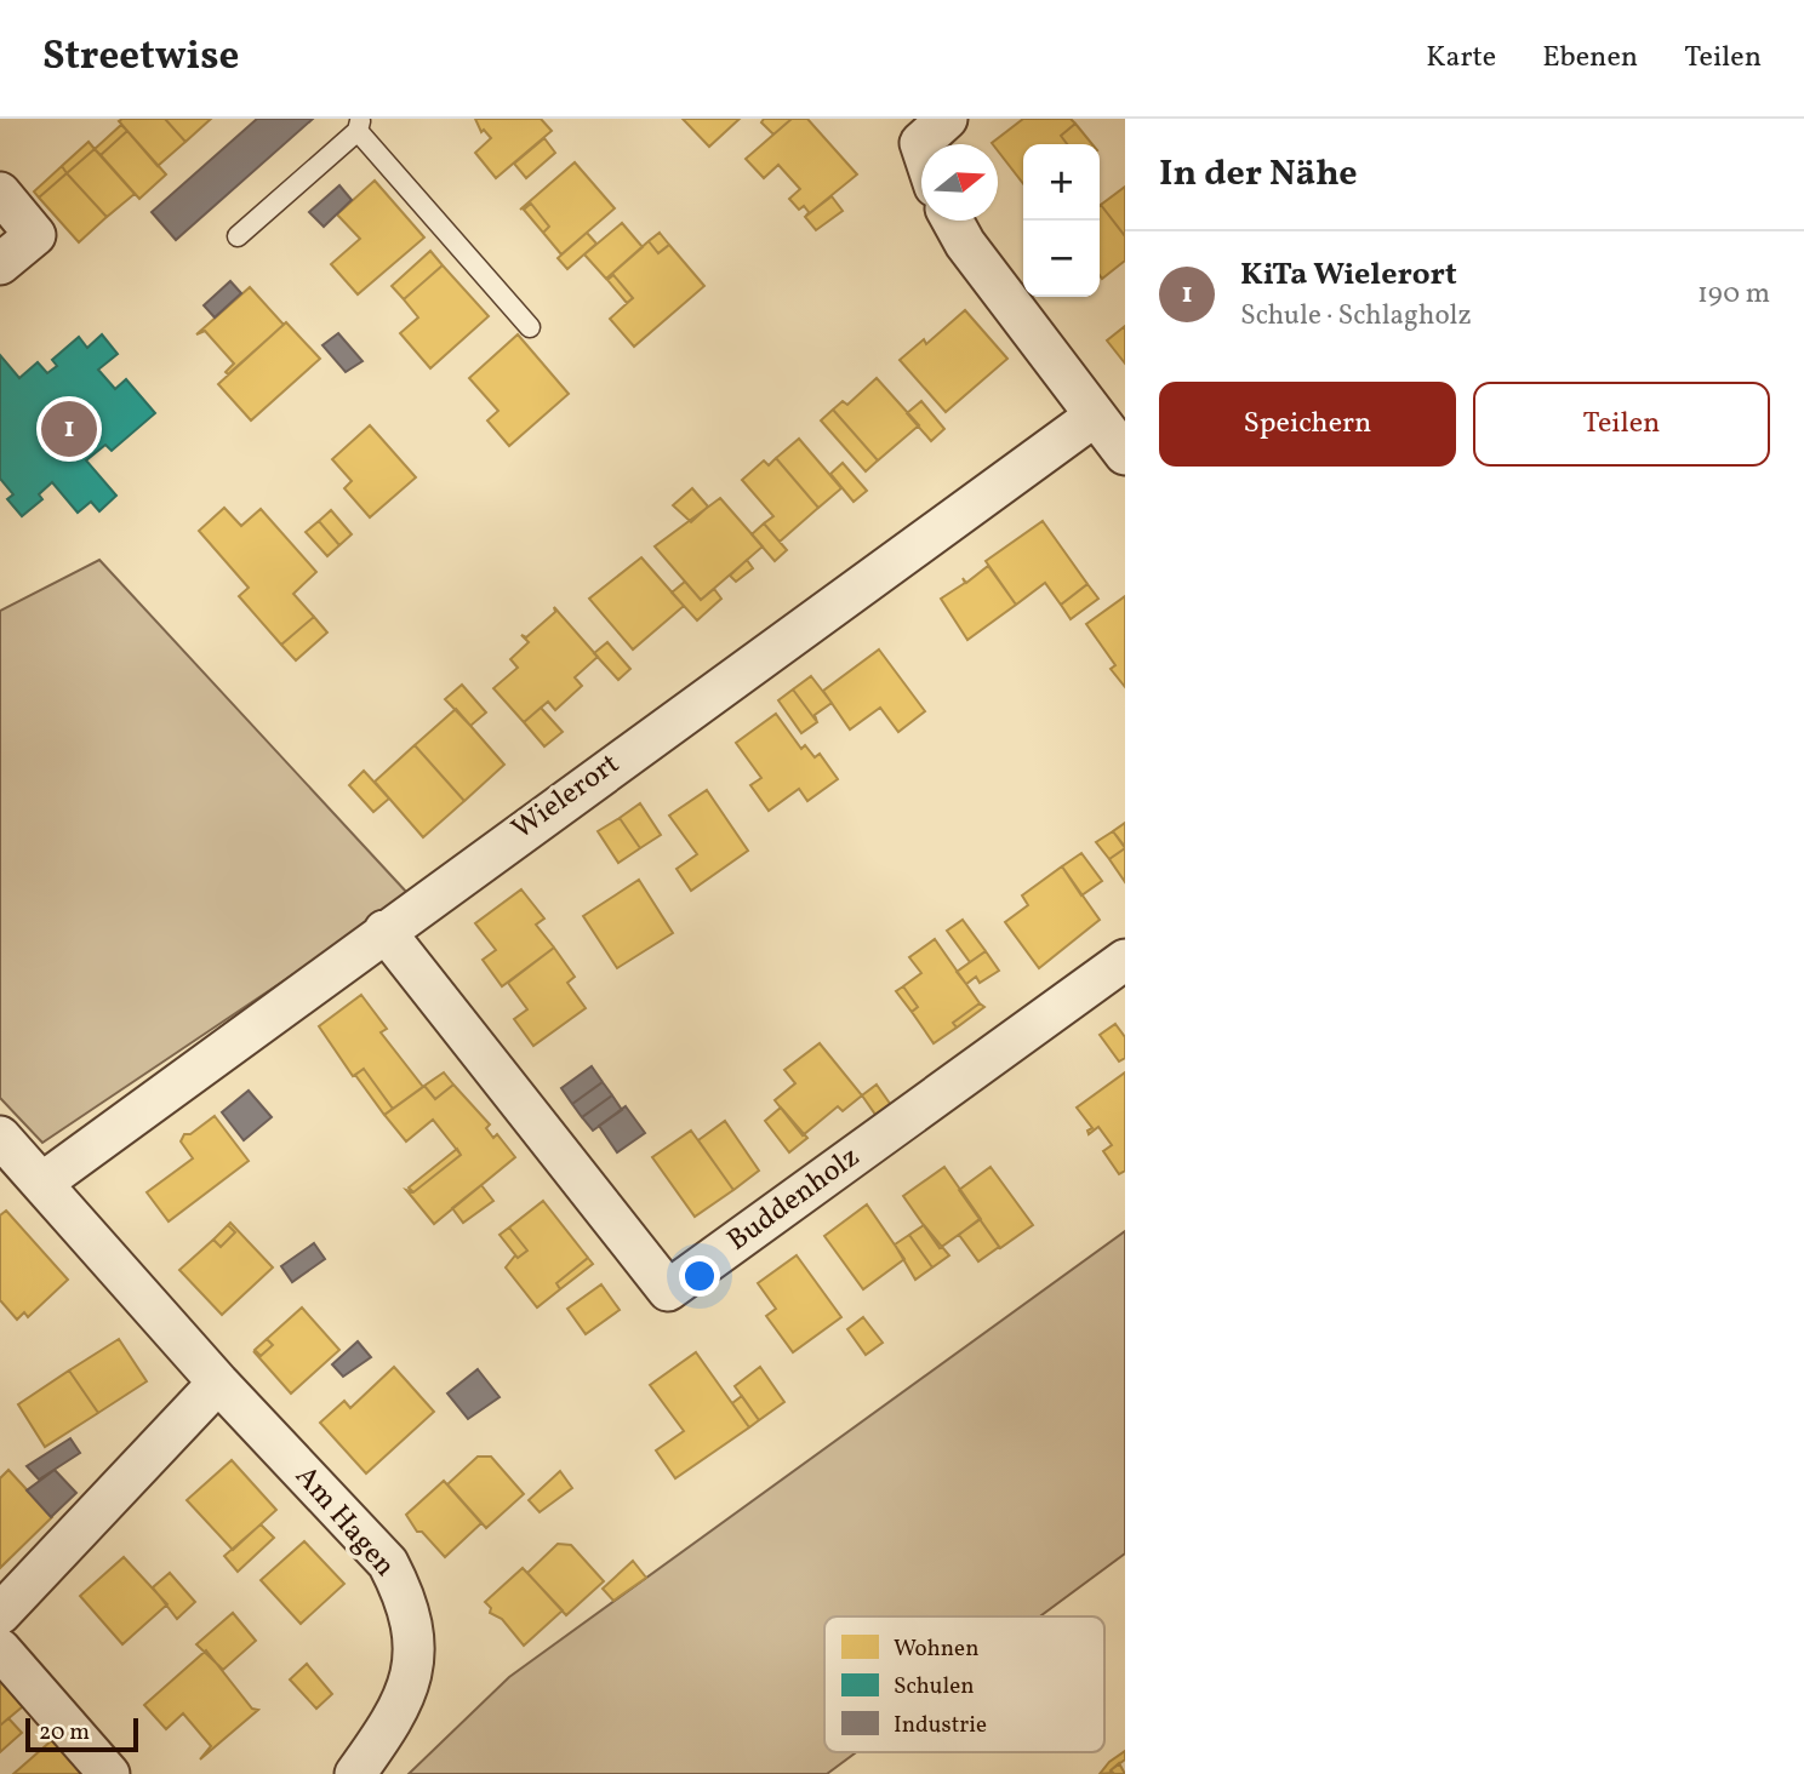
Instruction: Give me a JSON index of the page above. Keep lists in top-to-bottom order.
{
  "streets": {
    "street": ["Wielerort", "Buddenholz", "Am Hagen"]
  },
  "crossings": [
    ["Wielerort", "Buddenholz"],
    ["Wielerort", "Am Hagen"]
  ],
  "legend": ["Wohnen", "Schulen", "Industrie"],
  "scale_bar": "20 m",
  "north": "right",
  "page": {
    "header": "Streetwise",
    "nav": ["Karte", "Ebenen", "Teilen"],
    "heading": "In der Nähe",
    "map_buttons": ["+", "−"],
    "list": [
      {
        "mark": "1",
        "name": "KiTa Wielerort",
        "note": "Schule · Schlagholz",
        "value": "190 m"
      }
    ],
    "buttons": ["Speichern", "Teilen"],
    "pins": "1",
    "scale": "20 m"
  }
}
